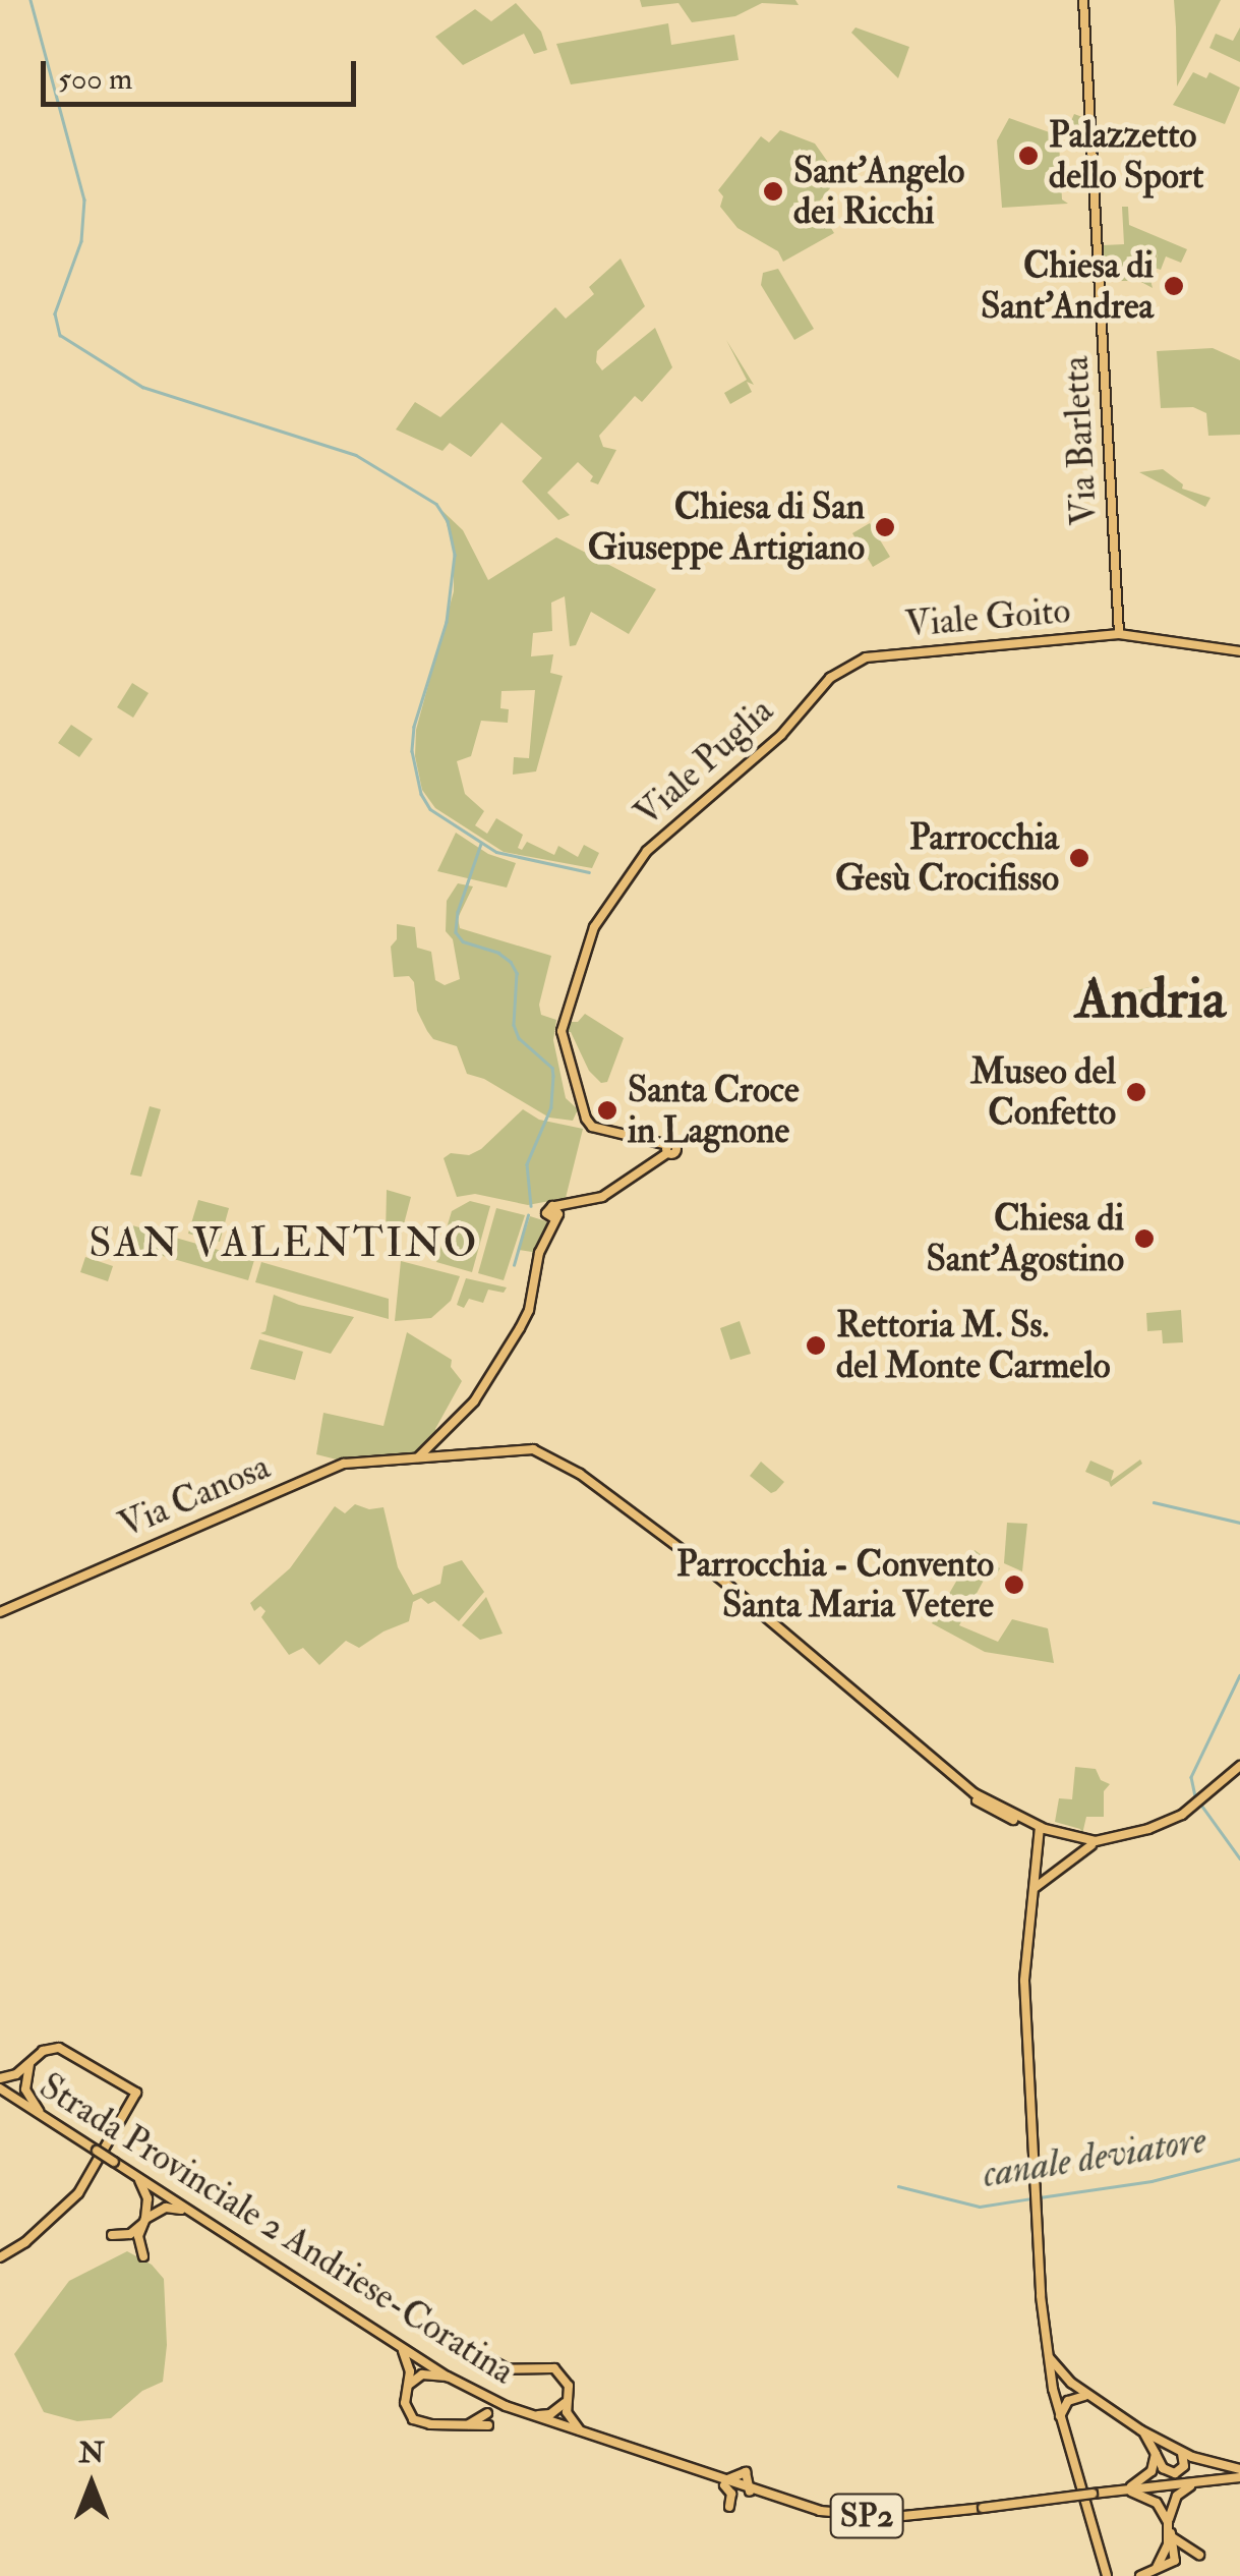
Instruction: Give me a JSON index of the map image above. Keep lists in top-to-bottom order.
{
  "streets": {
    "main road": [
      "Via Barletta",
      "Viale Goito",
      "Viale Puglia",
      "Via Canosa",
      "Strada Provinciale 2 Andriese-Coratina",
      "SP2"
    ]
  },
  "crossings": [
    ["Via Barletta", "Viale Goito"],
    ["Viale Goito", "Viale Puglia"],
    ["Viale Puglia", "Via Canosa"]
  ],
  "districts": ["Andria", "SAN VALENTINO"],
  "water": ["canale deviatore"],
  "places": [
    "Palazzetto dello Sport",
    "Sant'Angelo dei Ricchi",
    "Chiesa di Sant'Andrea",
    "Chiesa di San Giuseppe Artigiano",
    "Parrocchia Gesù Crocifisso",
    "Museo del Confetto",
    "Santa Croce in Lagnone",
    "Chiesa di Sant'Agostino",
    "Rettoria M. Ss. del Monte Carmelo",
    "Parrocchia - Convento Santa Maria Vetere"
  ],
  "scale_bar": "500 m",
  "north": "top"
}
